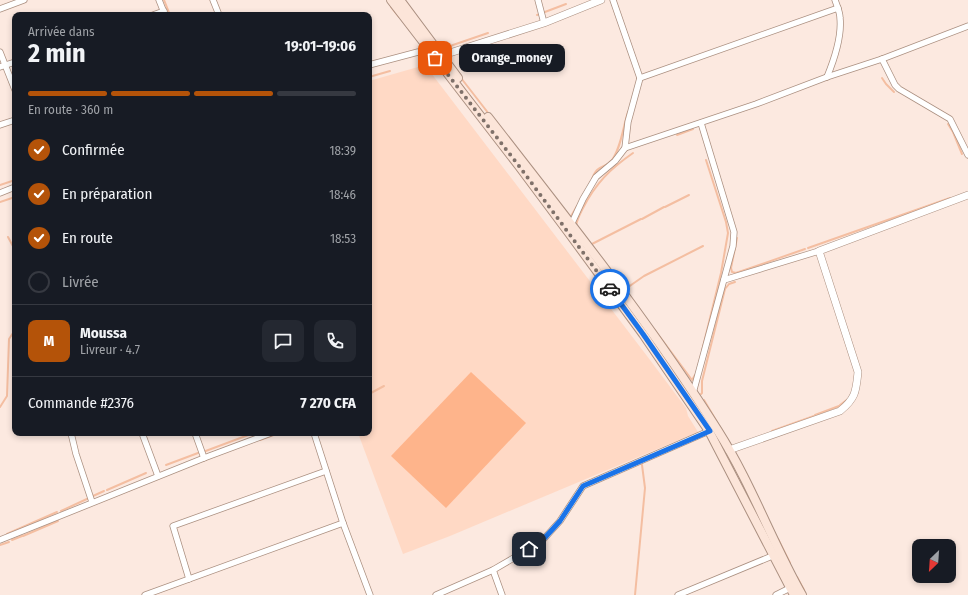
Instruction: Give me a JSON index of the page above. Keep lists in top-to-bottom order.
{
  "places": ["Orange_money"],
  "north": "bottom left",
  "page": {
    "heading": ["2 min", "Arrivée dans", "19:01–19:06"],
    "panel": [
      "Moussa",
      "Livreur · 4.7",
      "Commande #2376",
      "7 270 CFA"
    ],
    "bubble": "Orange_money",
    "bar": "En route · 360 m",
    "list": [
      ["Confirmée", "18:39"],
      ["En préparation", "18:46"],
      ["En route", "18:53"],
      "Livrée"
    ],
    "round": "M"
  }
}
